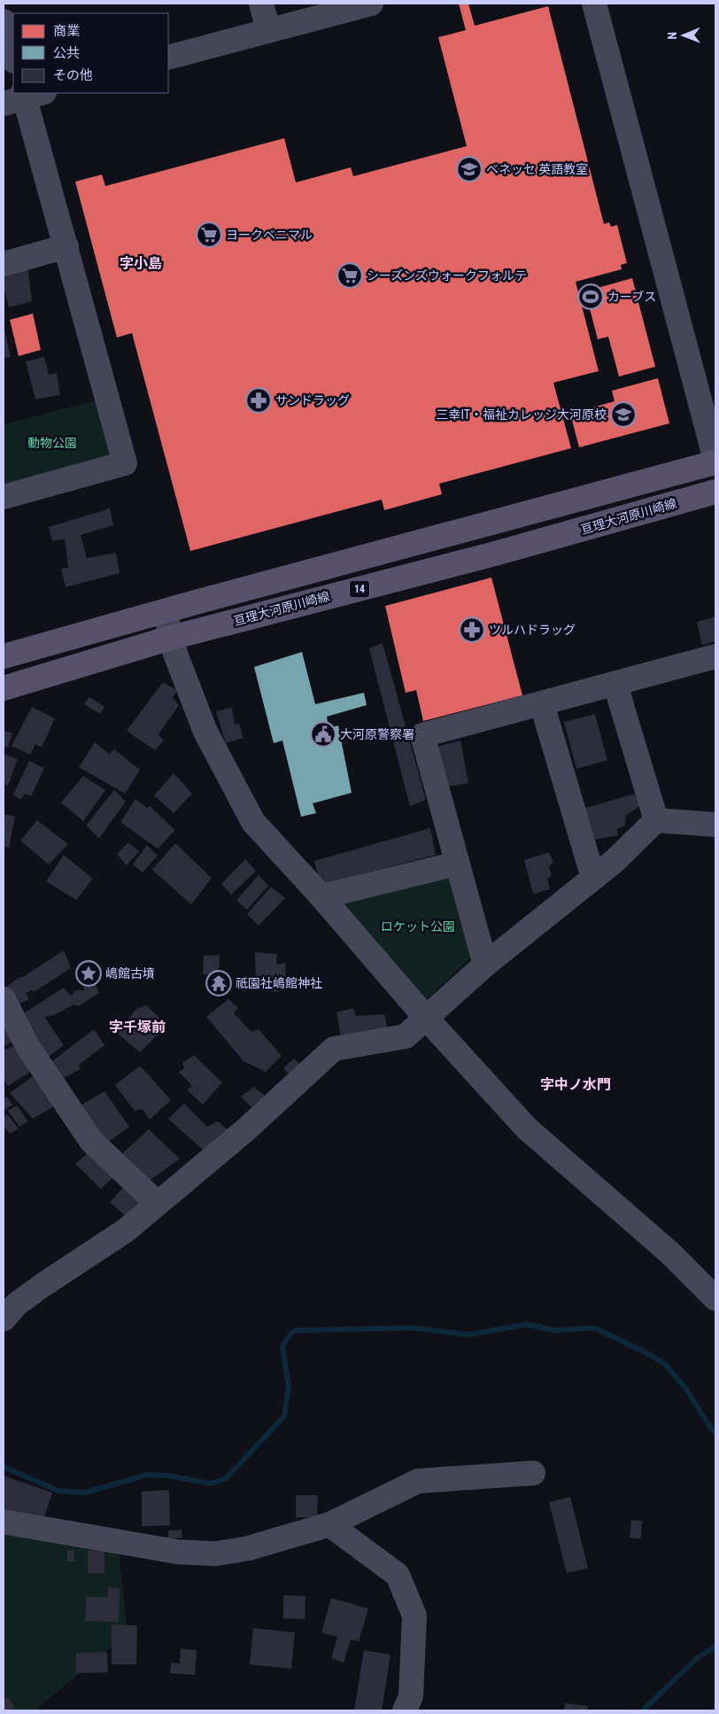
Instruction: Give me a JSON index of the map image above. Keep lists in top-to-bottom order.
{
  "streets": {
    "main road": ["亘理大河原川崎線", "14"]
  },
  "districts": ["字小島", "字千塚前", "字中ノ水門"],
  "parks": ["動物公園", "ロケット公園"],
  "places": {
    "school or university": ["ベネッセ 英語教室", "三幸IT・福祉カレッジ大河原校"],
    "supermarket": ["ヨークベニマル", "シーズンズウォークフォルテ"],
    "sports": ["カーブス"],
    "pharmacy": ["サンドラッグ", "ツルハドラッグ"],
    "public building": ["大河原警察署"],
    "place": ["嶋館古墳"],
    "temple": ["祇園社嶋館神社"]
  },
  "legend": ["商業", "公共", "その他"],
  "north": "left"
}
